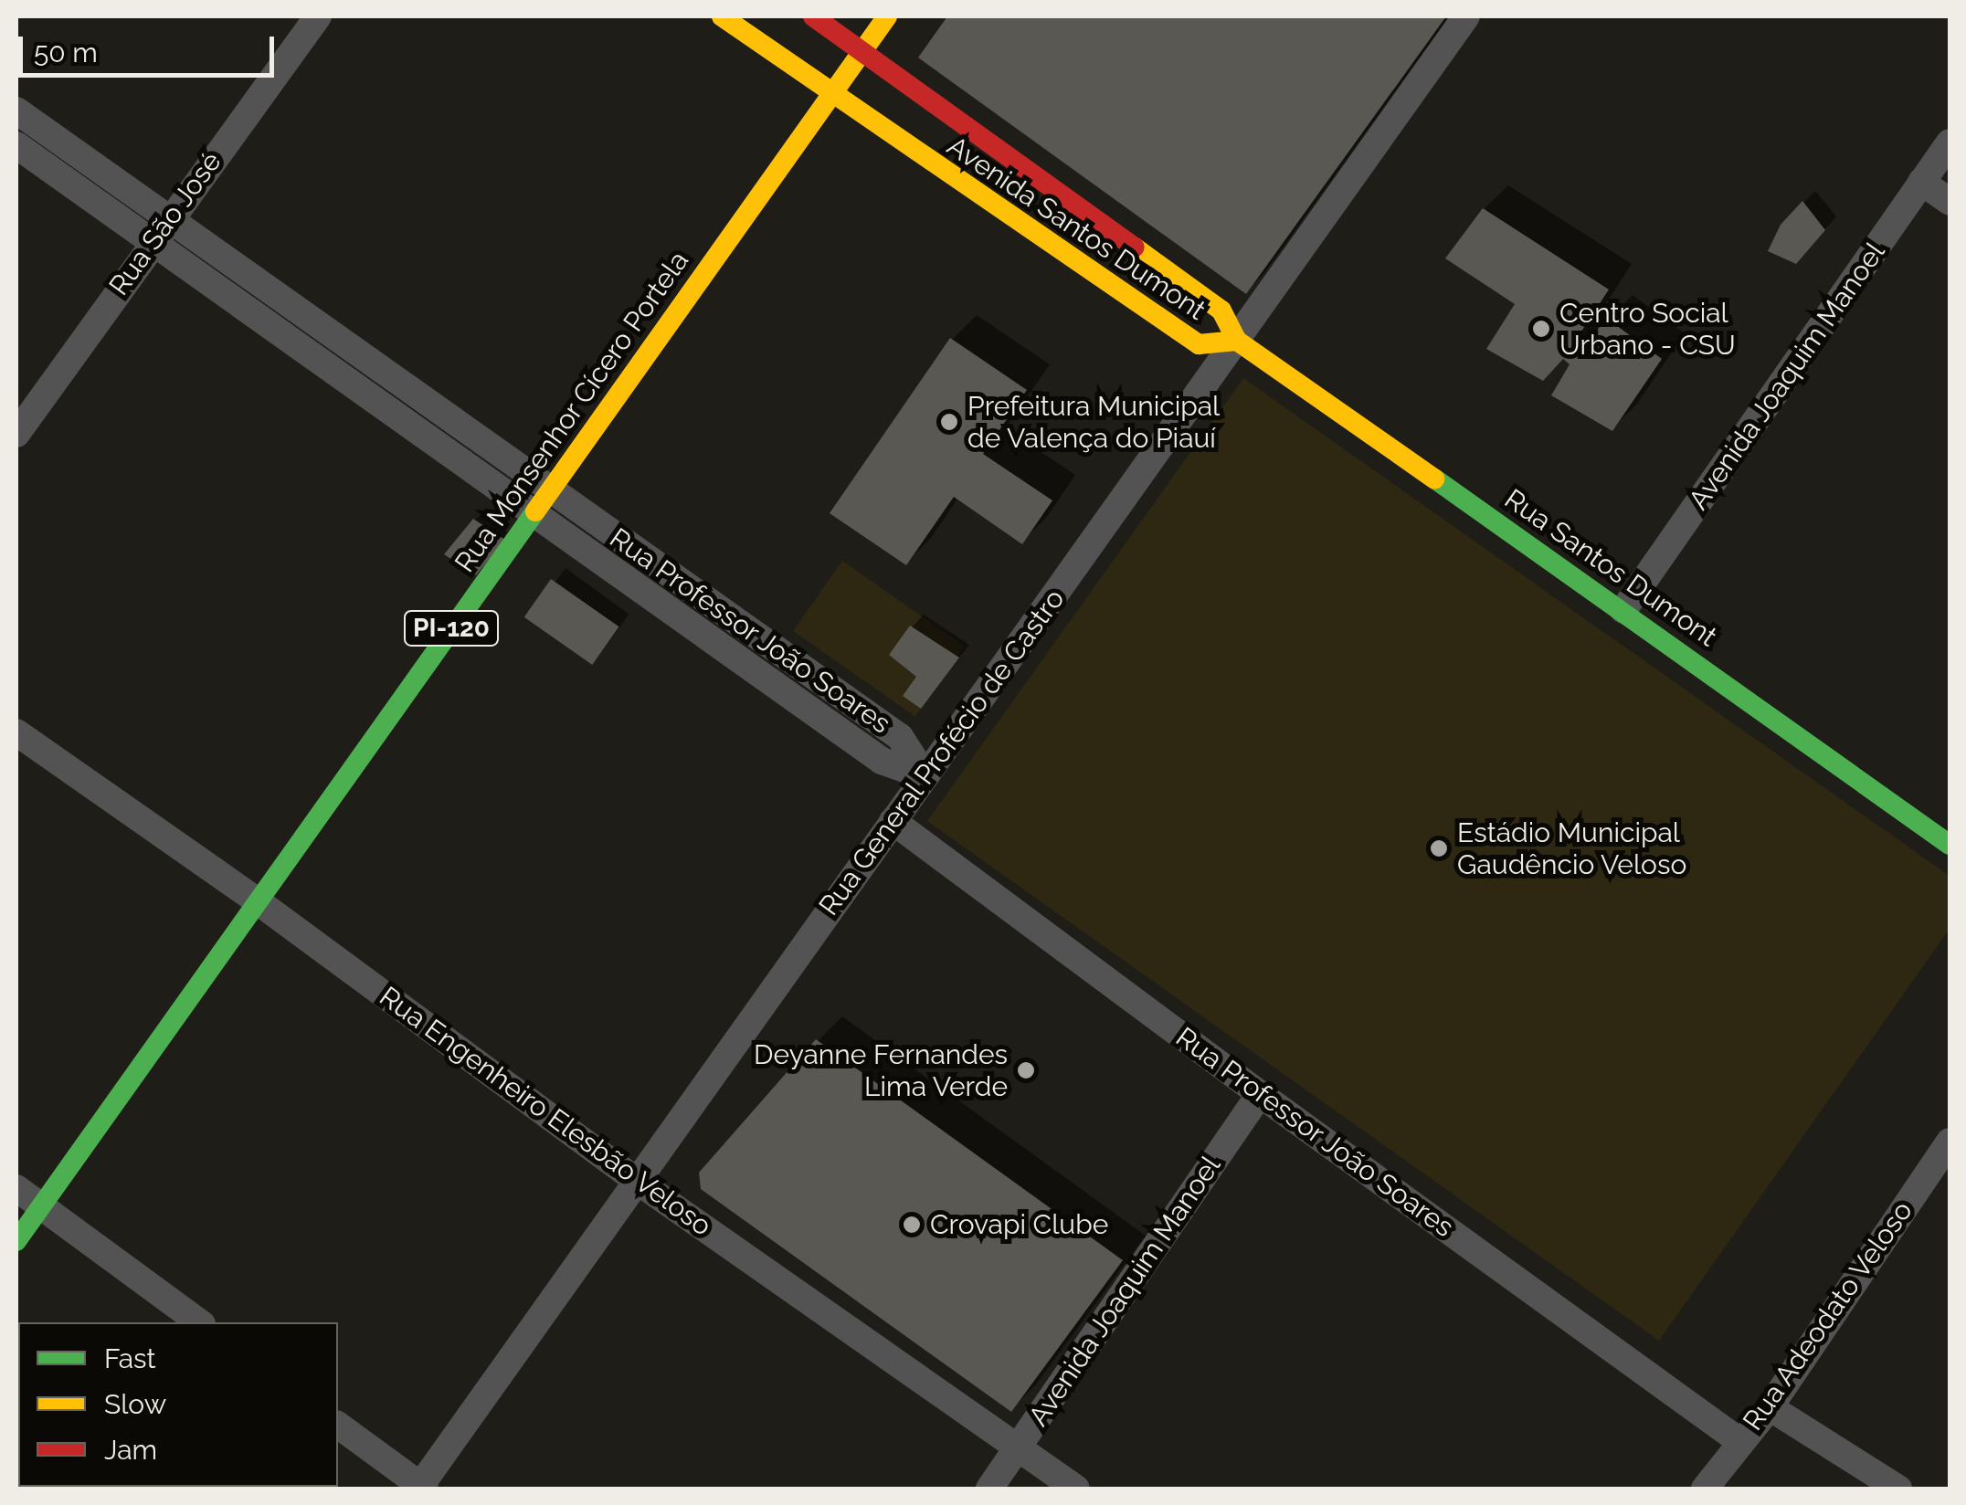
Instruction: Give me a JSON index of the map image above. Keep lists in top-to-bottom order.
{
  "streets": {
    "street": [
      "Rua São José",
      "Avenida Santos Dumont",
      "Avenida Joaquim Manoel",
      "Rua Monsenhor Cícero Portela",
      "Rua Santos Dumont",
      "PI-120",
      "Rua Professor João Soares",
      "Rua General Profécio de Castro",
      "Rua Engenheiro Elesbão Veloso",
      "Rua Adeodato Veloso"
    ]
  },
  "crossings": [
    ["Rua São José", "Rua Professor João Soares"],
    ["Avenida Santos Dumont", "Rua Monsenhor Cícero Portela"],
    ["Avenida Santos Dumont", "Rua Santos Dumont"],
    ["Avenida Santos Dumont", "Rua General Profécio de Castro"],
    ["Avenida Joaquim Manoel", "Rua Santos Dumont"],
    ["Avenida Joaquim Manoel", "Rua Professor João Soares"],
    ["Avenida Joaquim Manoel", "Rua Engenheiro Elesbão Veloso"],
    ["Rua Monsenhor Cícero Portela", "Rua Professor João Soares"],
    ["Rua Monsenhor Cícero Portela", "Rua Engenheiro Elesbão Veloso"],
    ["Rua Santos Dumont", "Rua General Profécio de Castro"],
    ["Rua Professor João Soares", "Rua General Profécio de Castro"],
    ["Rua Professor João Soares", "Rua Adeodato Veloso"],
    ["Rua General Profécio de Castro", "Rua Engenheiro Elesbão Veloso"]
  ],
  "places": [
    "Centro Social Urbano - CSU",
    "Prefeitura Municipal de Valença do Piauí",
    "Estádio Municipal Gaudêncio Veloso",
    "Deyanne Fernandes Lima Verde",
    "Crovapi Clube"
  ],
  "legend": ["Fast", "Slow", "Jam"],
  "scale_bar": "50 m"
}
